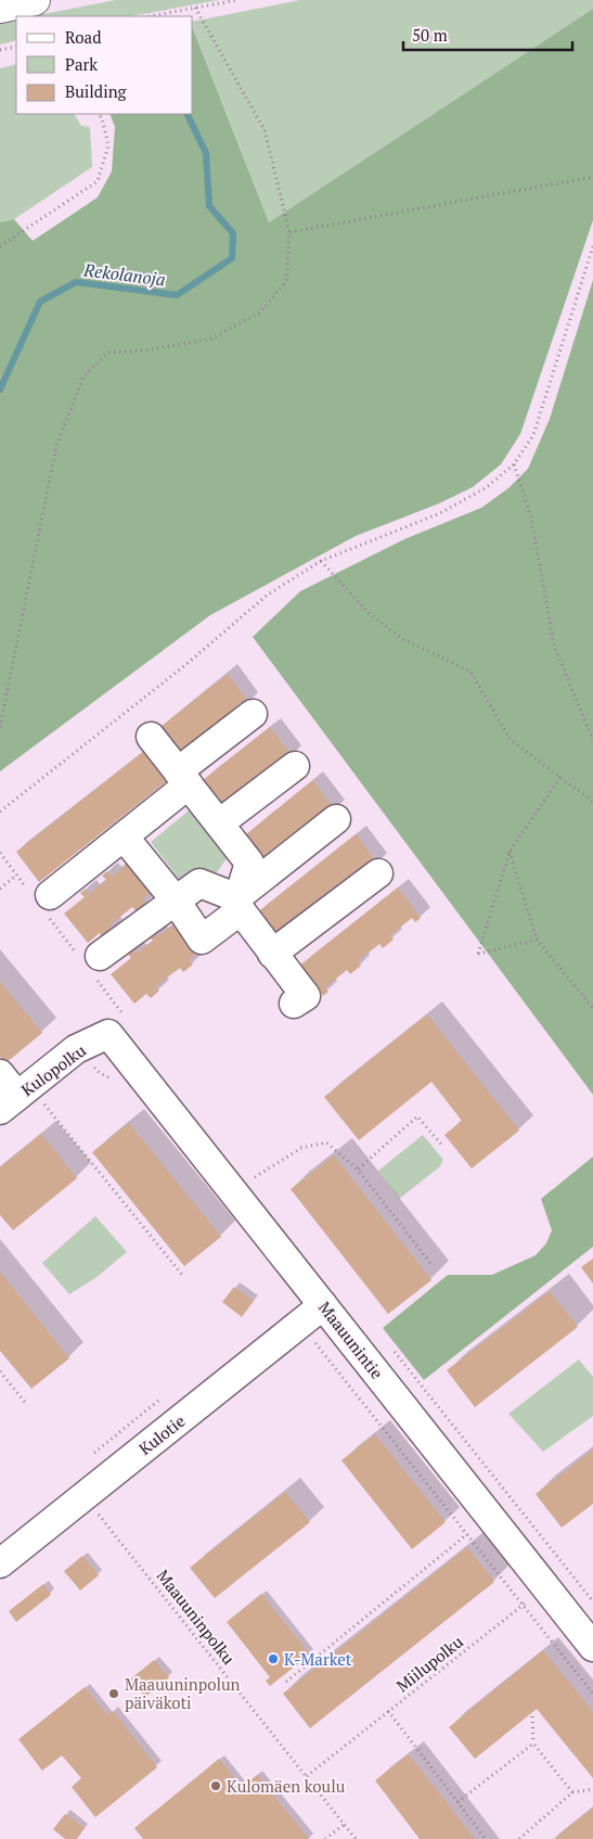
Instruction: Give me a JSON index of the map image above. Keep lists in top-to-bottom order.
{
  "streets": {
    "street": ["Kulopolku", "Maauunintie", "Kulotie"],
    "path": ["Maauuninpolku", "Miilupolku"]
  },
  "crossings": [
    ["Kulopolku", "Maauunintie"],
    ["Maauunintie", "Kulotie"],
    ["Maauunintie", "Miilupolku"],
    ["Maauuninpolku", "Miilupolku"]
  ],
  "water": ["Rekolanoja"],
  "places": ["K-Market", "Maauuninpolun päiväkoti", "Kulomäen koulu"],
  "legend": ["Road", "Park", "Building"],
  "scale_bar": "50 m"
}
